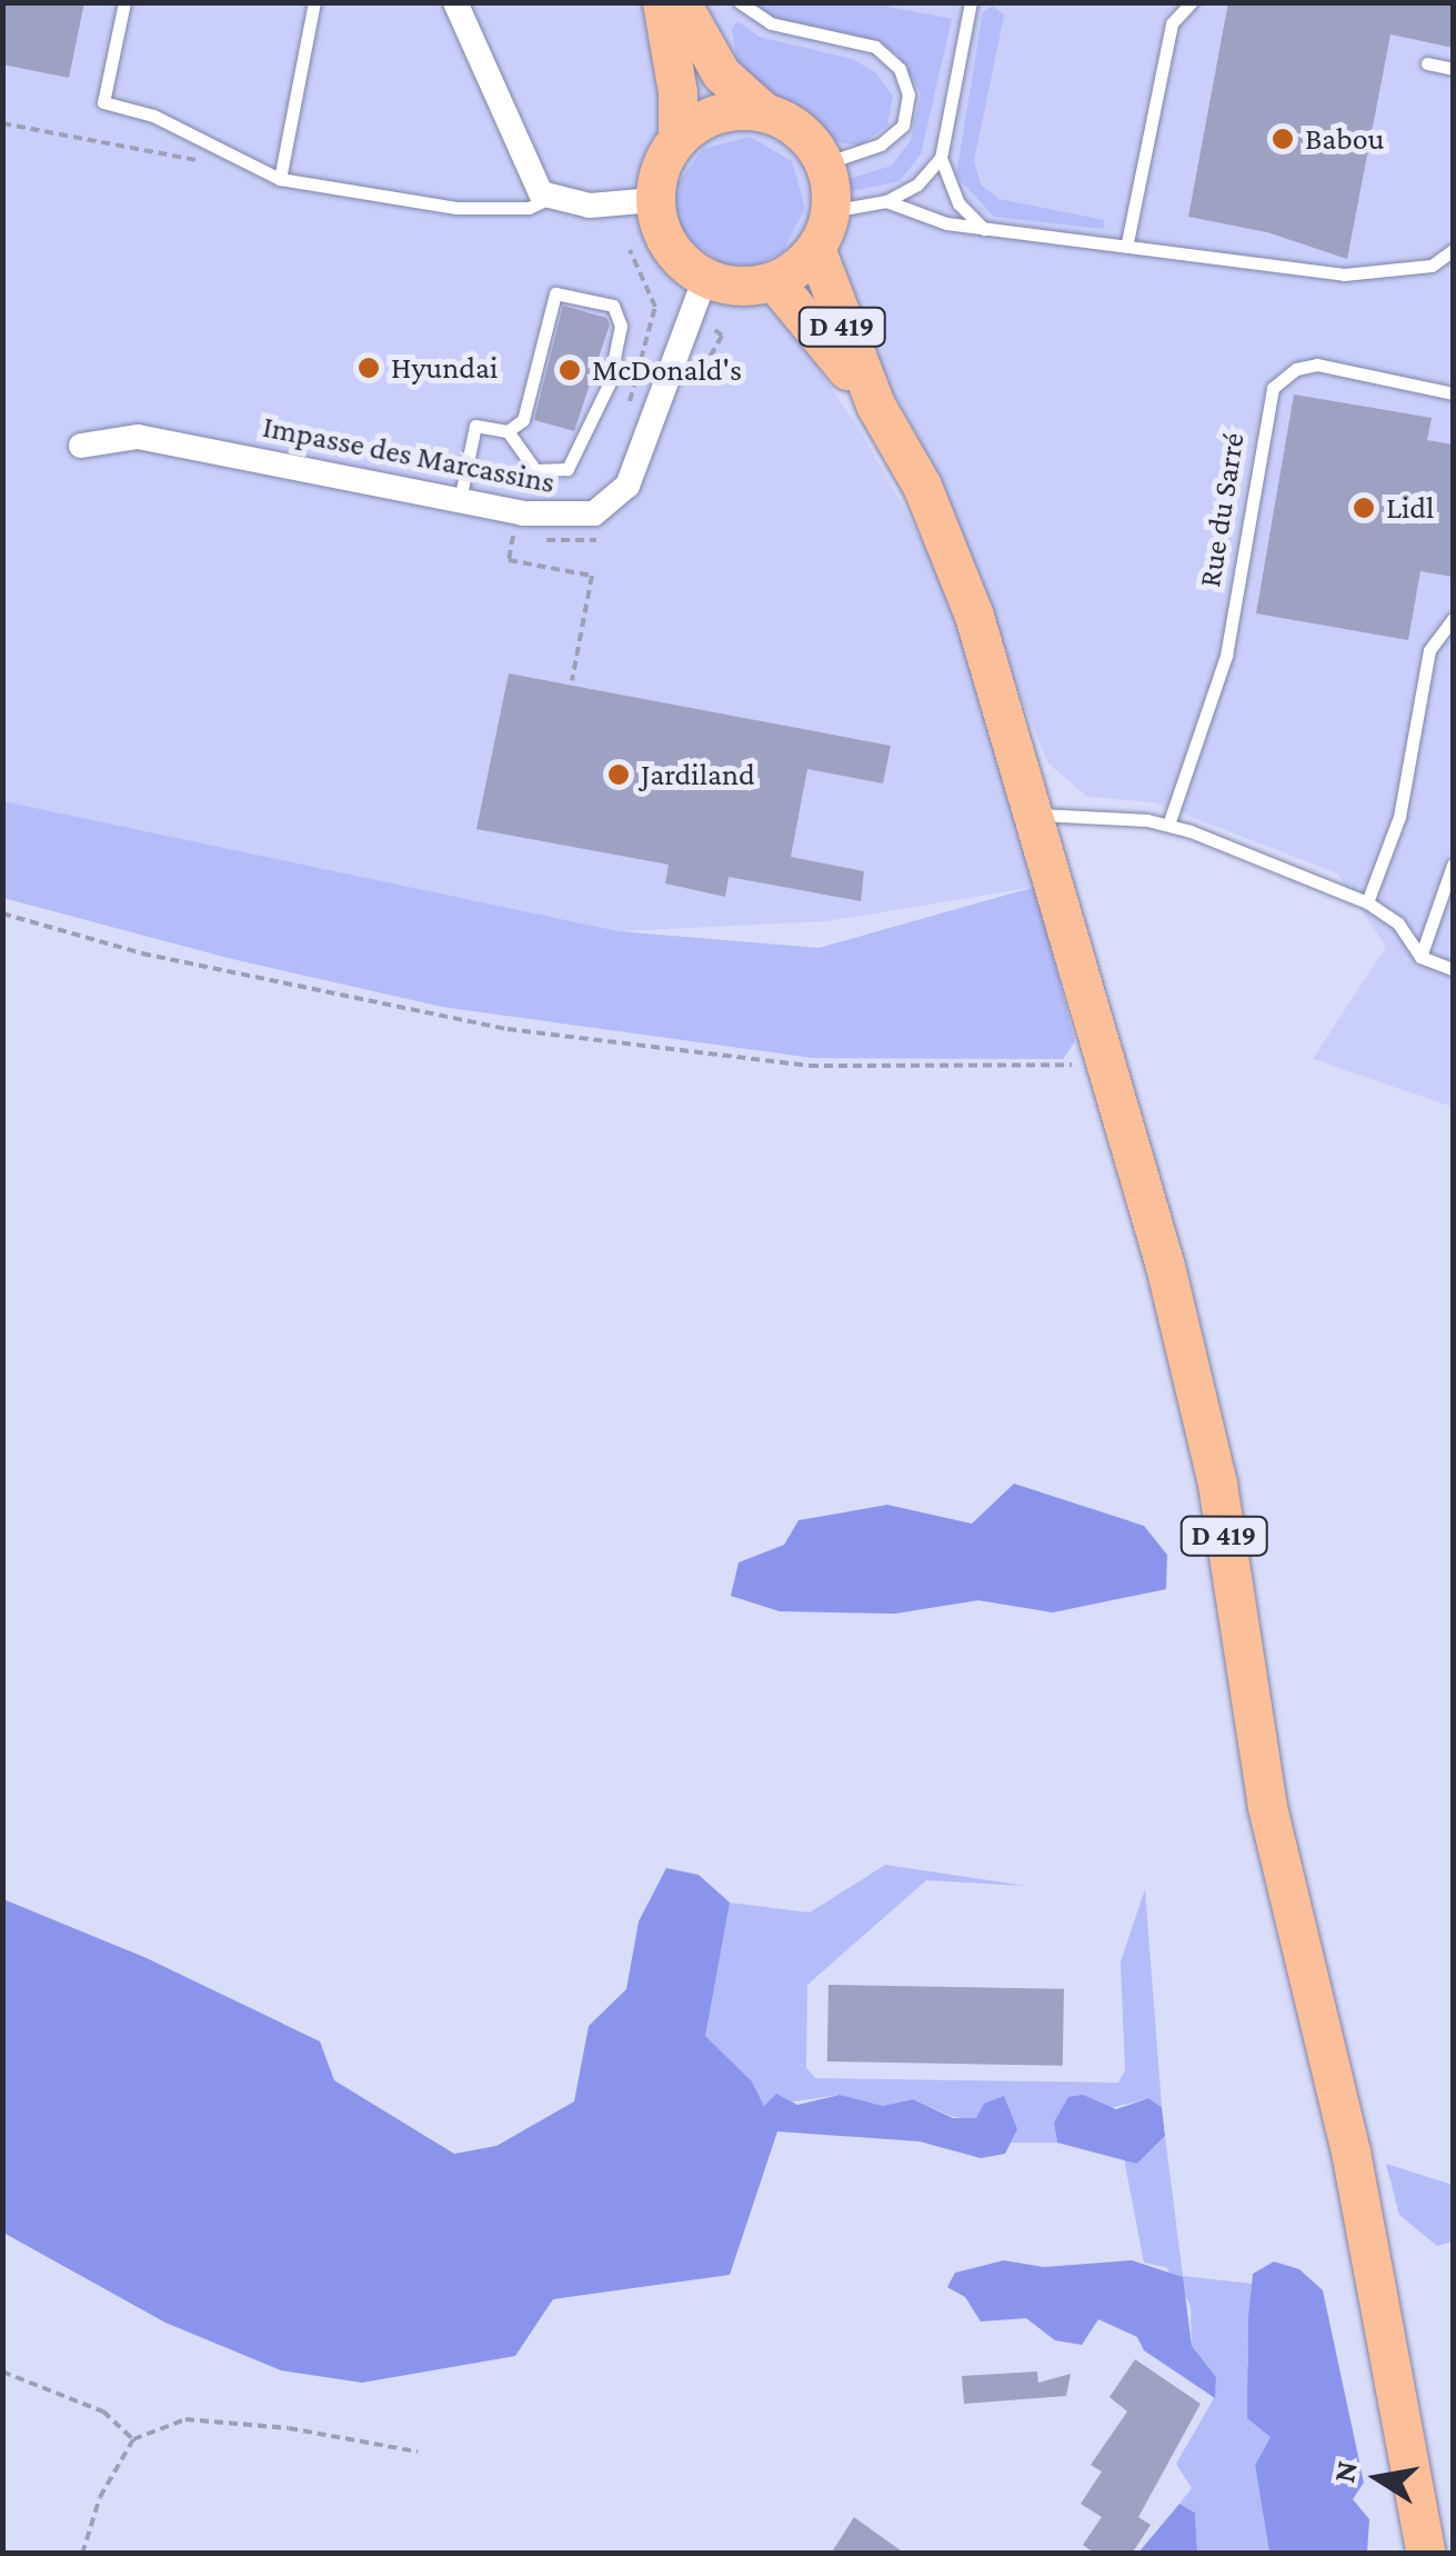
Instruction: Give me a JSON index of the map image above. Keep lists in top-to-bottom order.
{
  "streets": {
    "main road": ["D 419"],
    "street": ["Impasse des Marcassins"],
    "lane": ["Rue du Sarré"]
  },
  "crossings": [
    ["D 419", "Impasse des Marcassins"]
  ],
  "places": [
    "Babou",
    "Hyundai",
    "McDonald's",
    "Lidl",
    "Jardiland"
  ],
  "north": "left"
}
